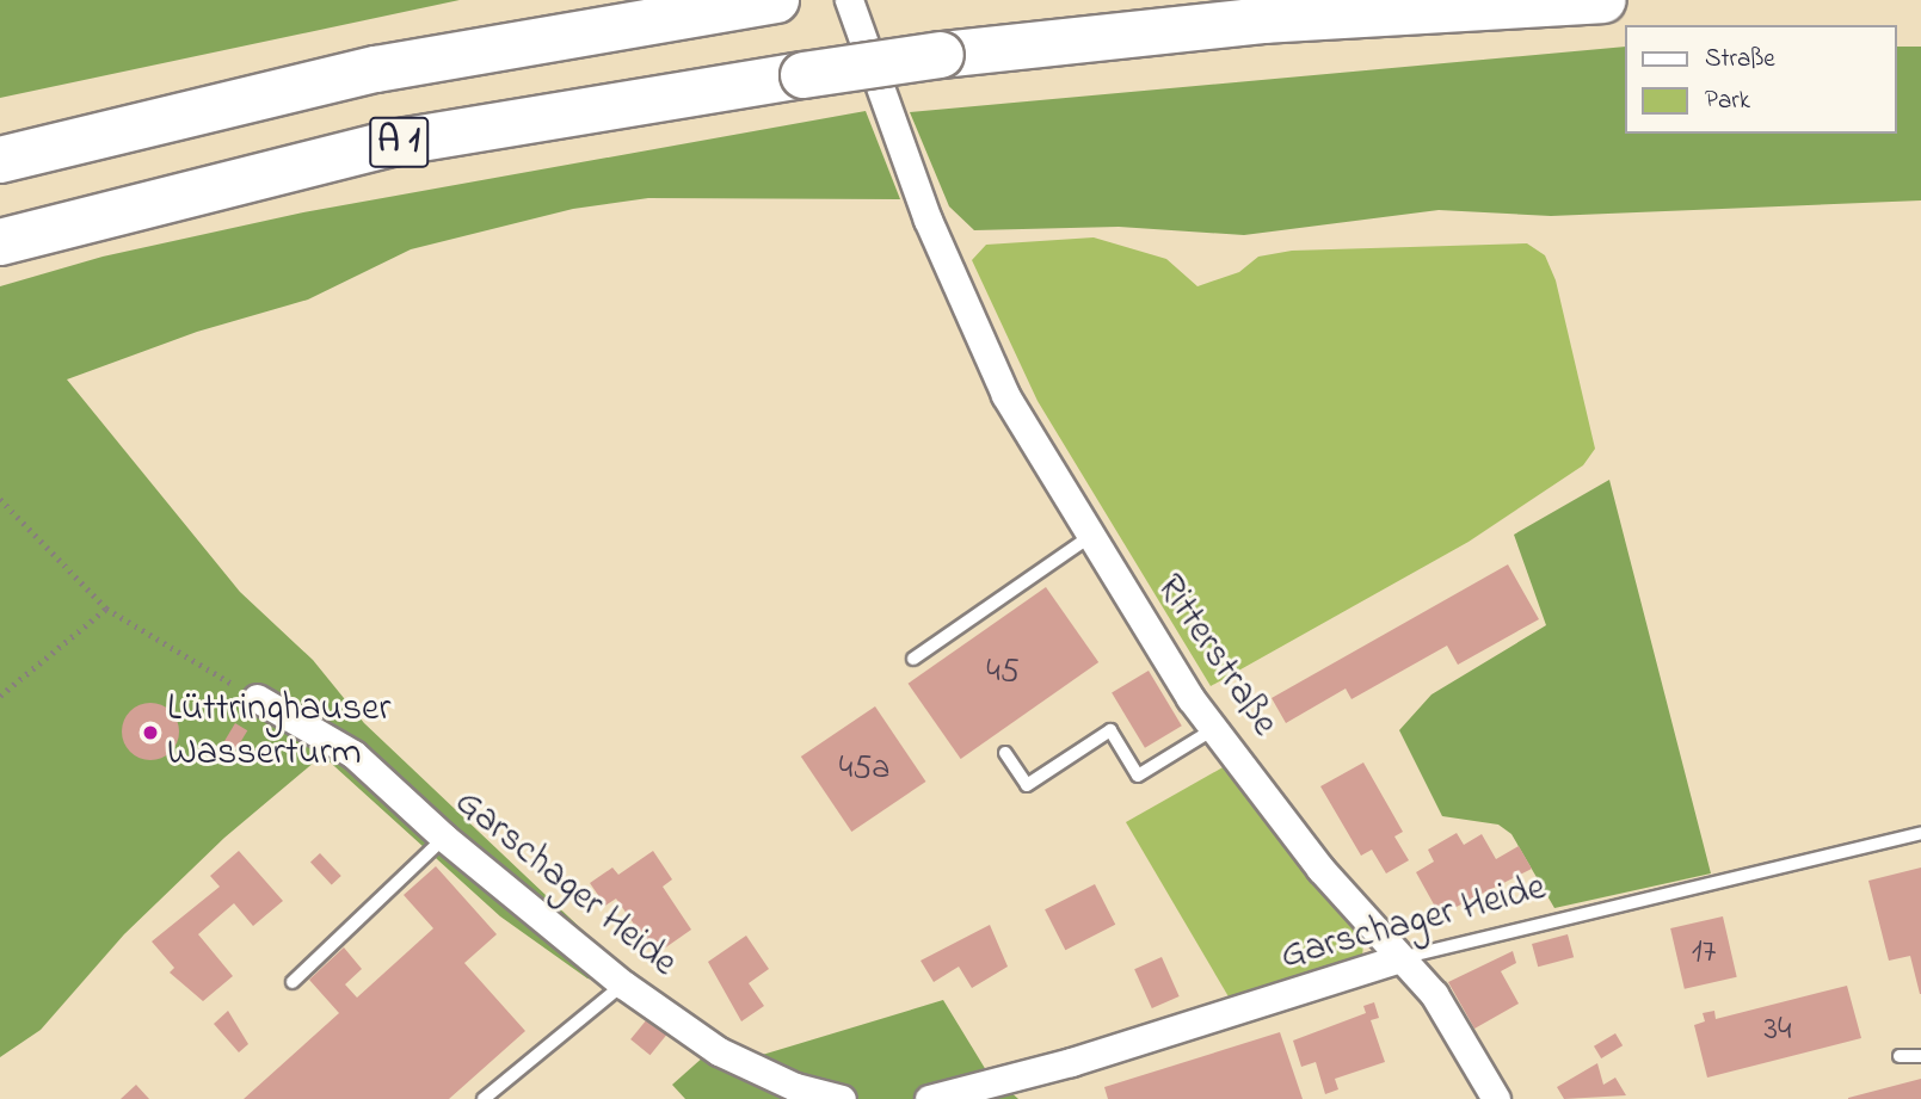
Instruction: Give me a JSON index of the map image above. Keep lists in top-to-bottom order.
{
  "streets": {
    "highway": ["A 1"],
    "street": ["Ritterstraße", "Garschager Heide"]
  },
  "crossings": [
    ["Ritterstraße", "Garschager Heide"]
  ],
  "places": ["Lüttringhauser Wasserturm"],
  "house_numbers": [
    "45",
    "45a",
    "17",
    "34"
  ],
  "legend": ["Straße", "Park"]
}
